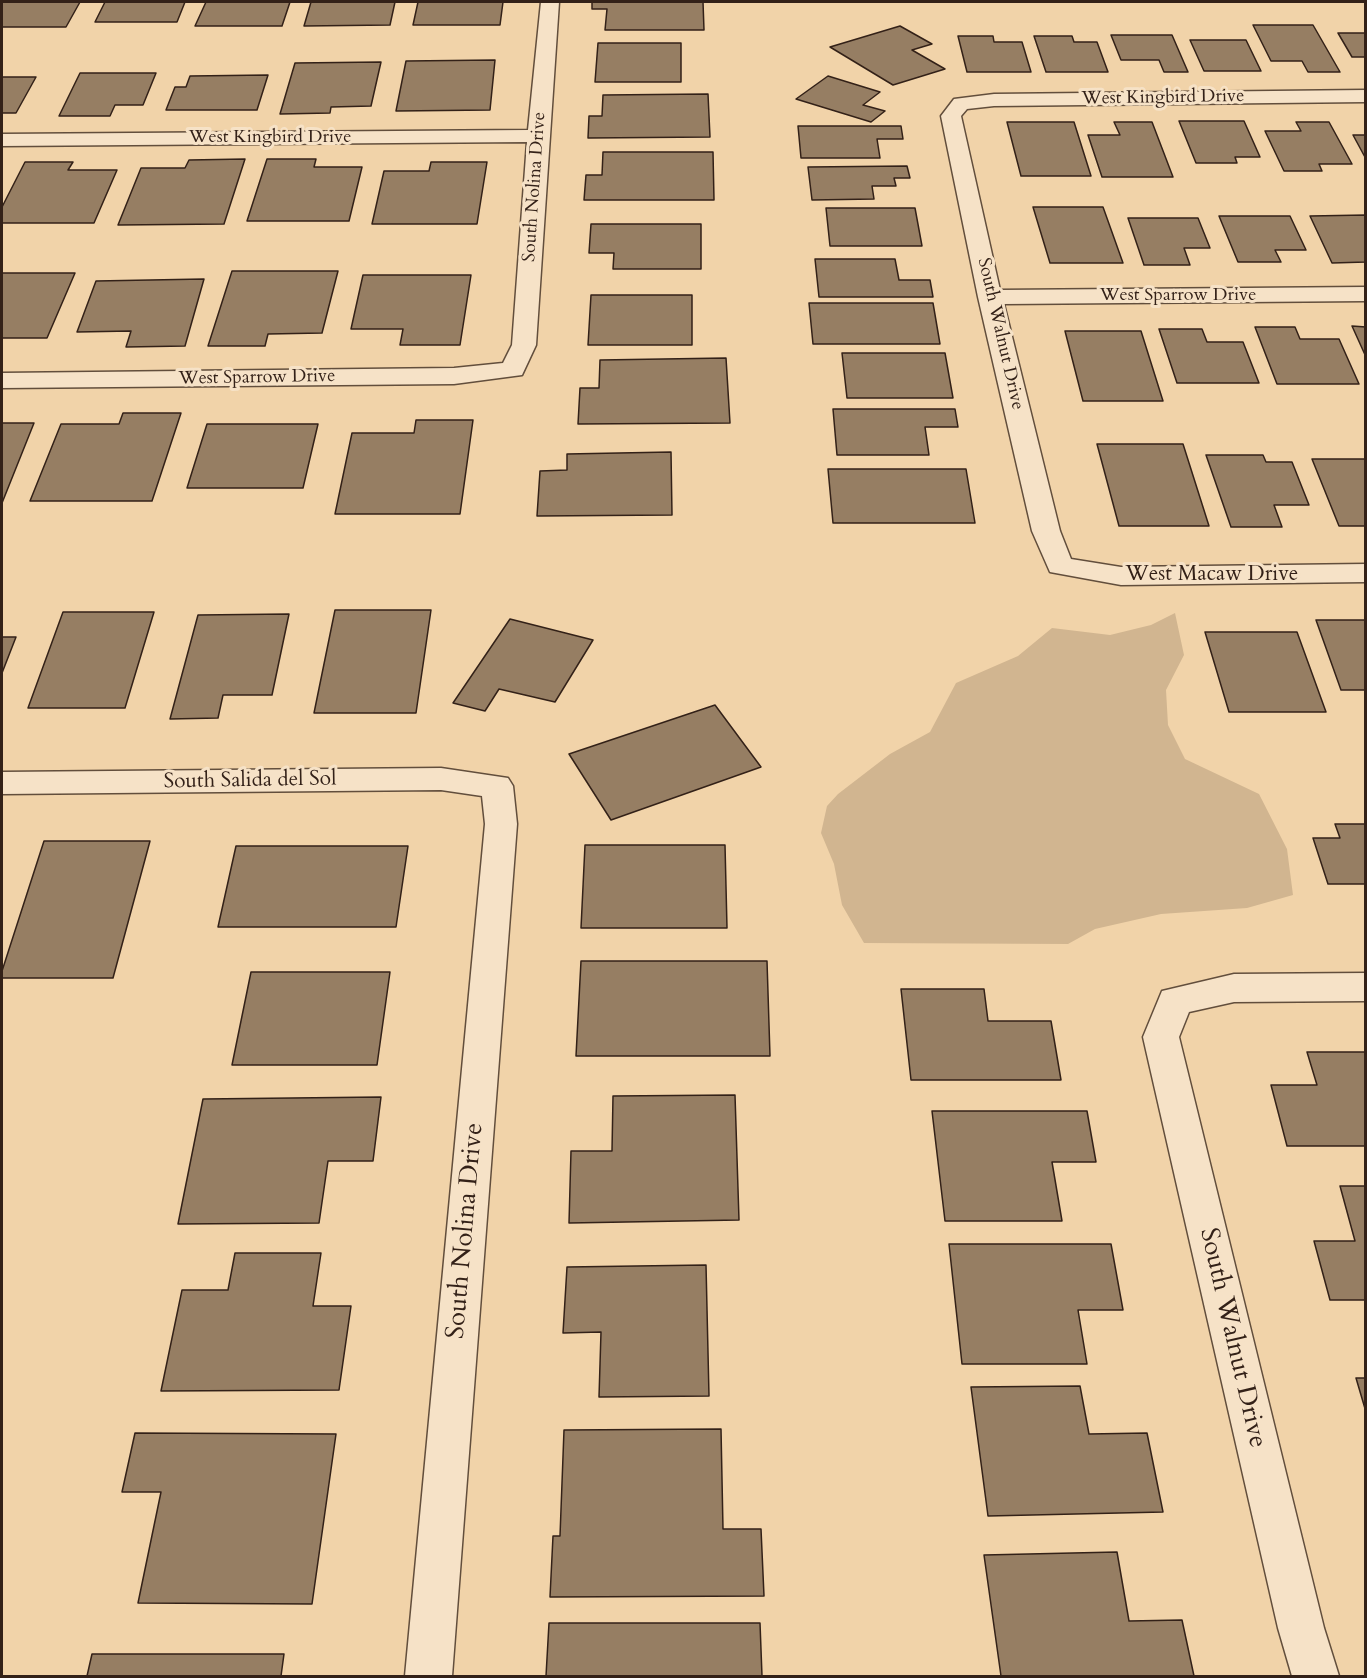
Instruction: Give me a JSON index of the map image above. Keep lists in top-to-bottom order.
{
  "streets": {
    "street": [
      "West Kingbird Drive",
      "South Nolina Drive",
      "West Sparrow Drive",
      "South Walnut Drive",
      "West Macaw Drive",
      "South Salida del Sol"
    ]
  },
  "crossings": [
    ["West Kingbird Drive", "South Nolina Drive"],
    ["West Kingbird Drive", "South Walnut Drive"],
    ["South Nolina Drive", "West Sparrow Drive"],
    ["South Nolina Drive", "South Salida del Sol"],
    ["West Sparrow Drive", "South Walnut Drive"],
    ["South Walnut Drive", "West Macaw Drive"]
  ]
}
